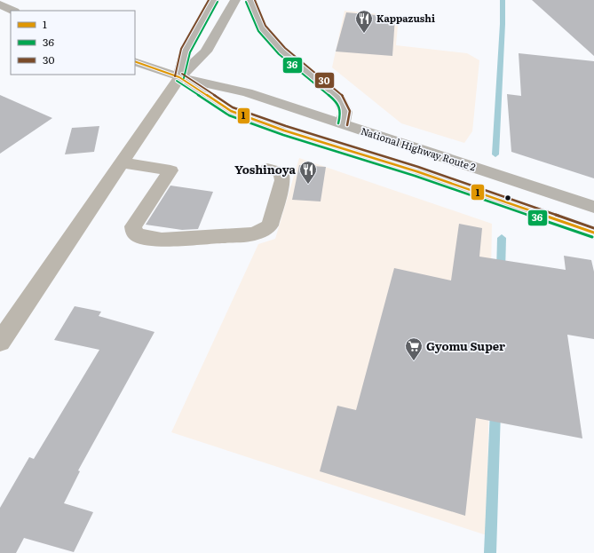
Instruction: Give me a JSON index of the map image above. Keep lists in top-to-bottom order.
{
  "streets": {
    "highway": ["National Highway Route 2"]
  },
  "places": {
    "restaurant": ["Kappazushi", "Yoshinoya"],
    "supermarket": ["Gyomu Super"]
  },
  "lines": ["transit line 30", "transit line 36", "transit line 1"],
  "legend": ["1", "36", "30"]
}
